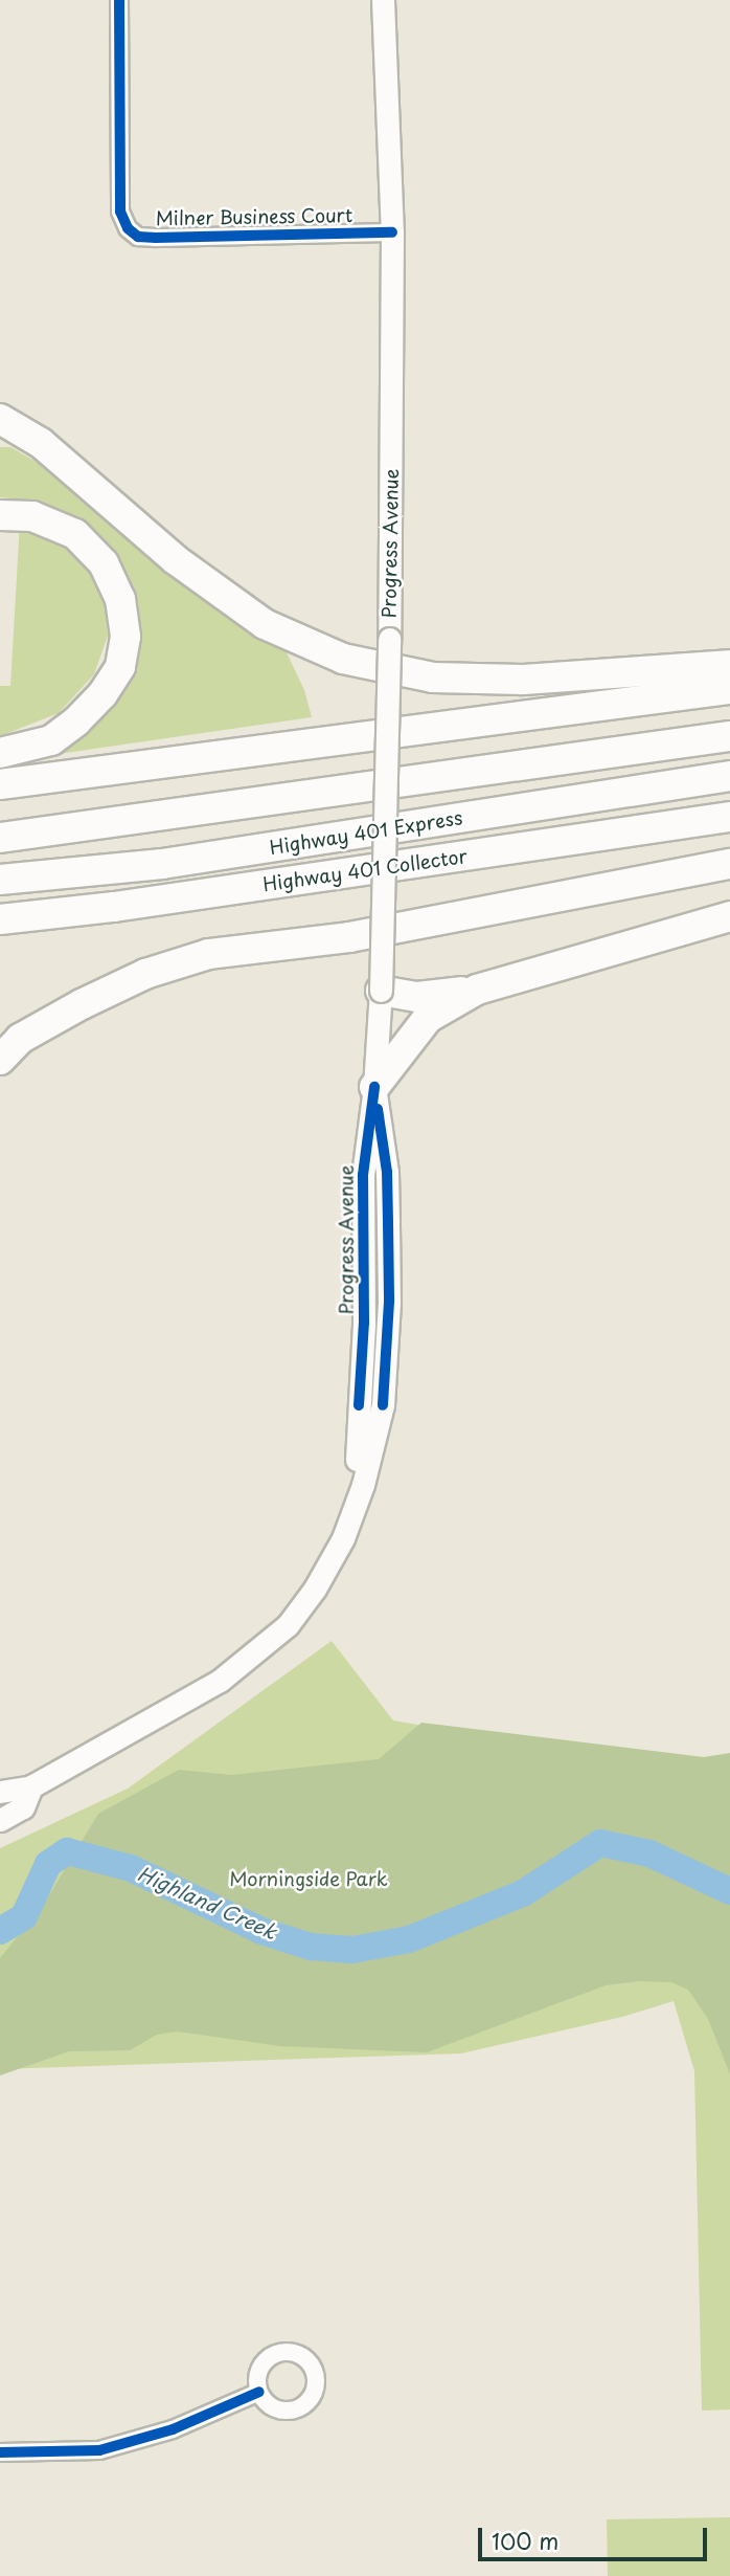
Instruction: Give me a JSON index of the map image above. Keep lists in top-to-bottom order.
{
  "streets": {
    "highway": ["Highway 401 Express", "Highway 401 Collector"],
    "main road": ["Progress Avenue"],
    "street": ["Milner Business Court"]
  },
  "crossings": [
    ["Milner Business Court", "Progress Avenue"]
  ],
  "water": ["Highland Creek"],
  "parks": ["Morningside Park"],
  "scale_bar": "100 m"
}
